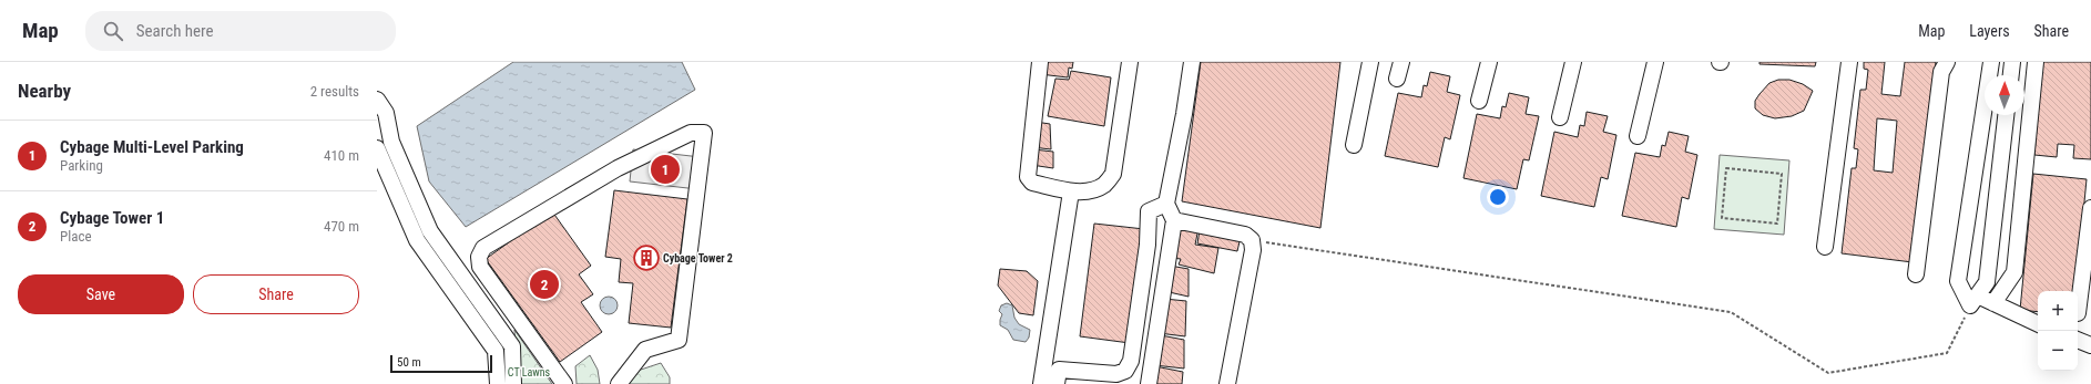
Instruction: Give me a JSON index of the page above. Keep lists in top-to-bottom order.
{
  "parks": ["CT Lawns"],
  "places": {
    "building": ["Cybage Tower 2"]
  },
  "scale_bar": "50 m",
  "north": "top",
  "page": {
    "header": "Map",
    "search": "Search here",
    "nav": ["Map", "Layers", "Share"],
    "heading": ["Nearby", "2 results"],
    "list": [
      {
        "mark": "1",
        "name": "Cybage Multi-Level Parking",
        "note": "Parking",
        "value": "410 m"
      },
      {
        "mark": "2",
        "name": "Cybage Tower 1",
        "note": "Place",
        "value": "470 m"
      }
    ],
    "pins": ["1", "2"],
    "buttons": ["Save", "Share"],
    "map_buttons": ["+", "−"],
    "scale": "50 m"
  }
}
